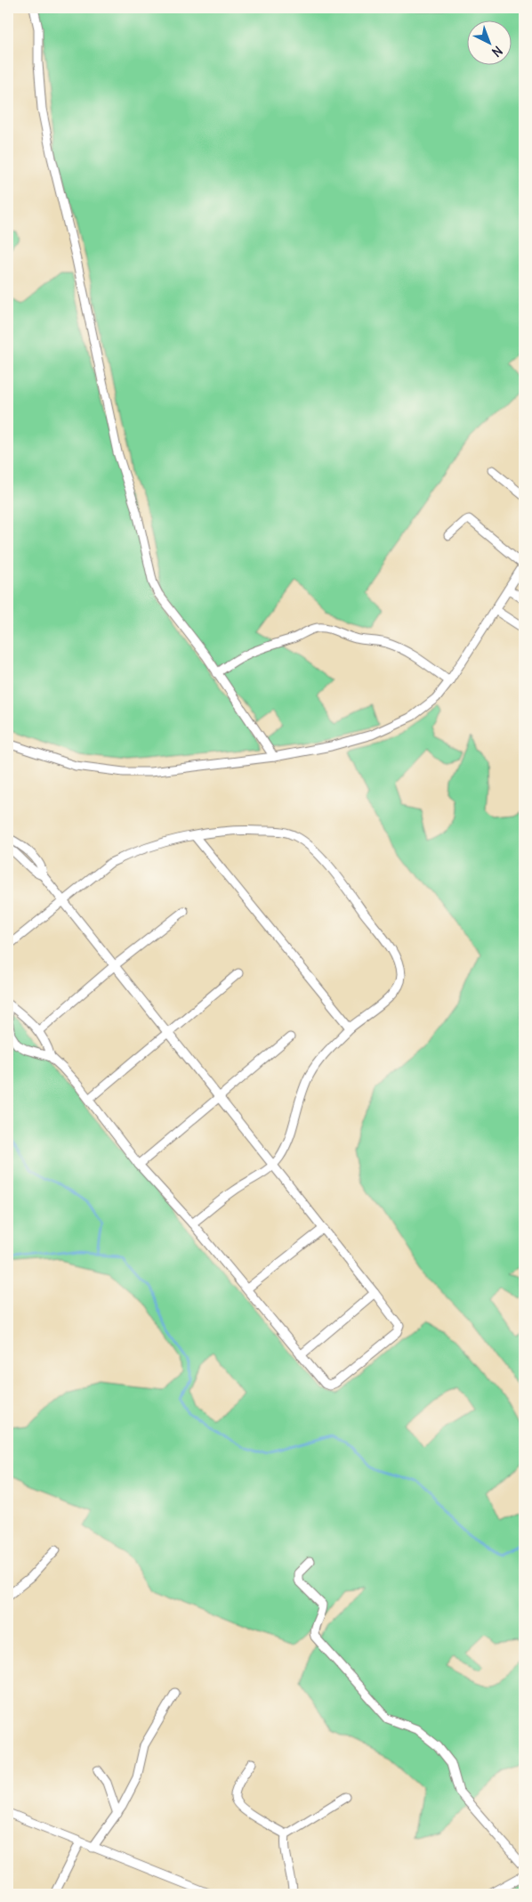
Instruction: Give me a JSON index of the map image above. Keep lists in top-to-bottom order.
{
  "north": "bottom right"
}
